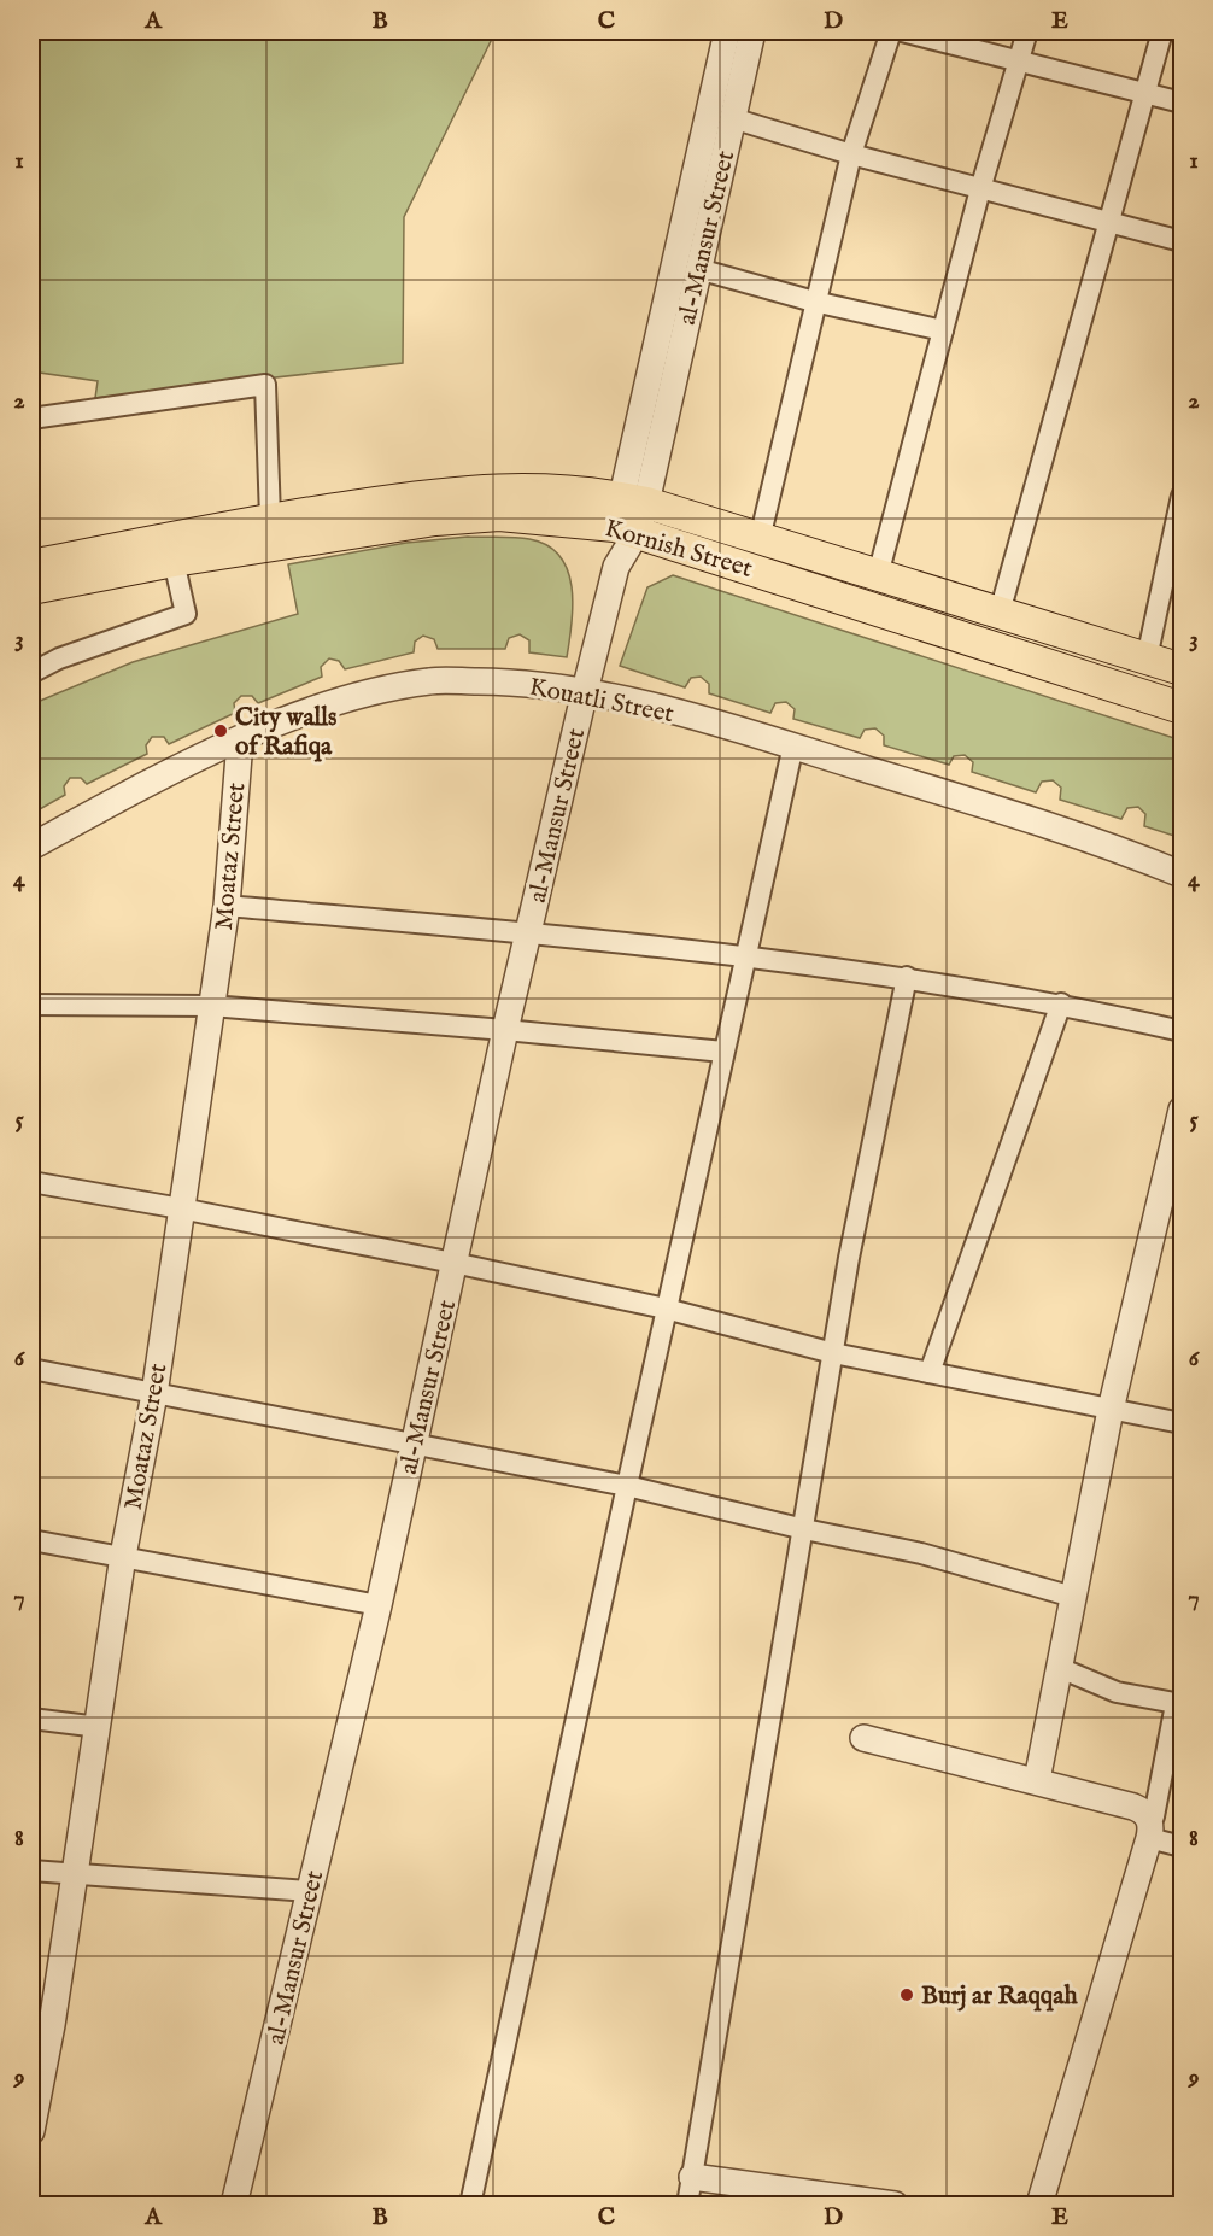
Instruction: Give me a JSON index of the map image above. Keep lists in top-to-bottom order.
{
  "streets": {
    "main road": ["Kornish Street"],
    "street": ["al-Mansur Street", "Kouatli Street", "Moataz Street"]
  },
  "crossings": [
    ["al-Mansur Street", "Kornish Street"],
    ["al-Mansur Street", "Kouatli Street"],
    ["Kouatli Street", "Moataz Street"]
  ],
  "places": ["City walls of Rafiqa", "Burj ar Raqqah"],
  "grid": {
    "columns": [
      "A",
      "B",
      "C",
      "D",
      "E"
    ],
    "rows": [
      "1",
      "2",
      "3",
      "4",
      "5",
      "6",
      "7",
      "8",
      "9"
    ]
  }
}
